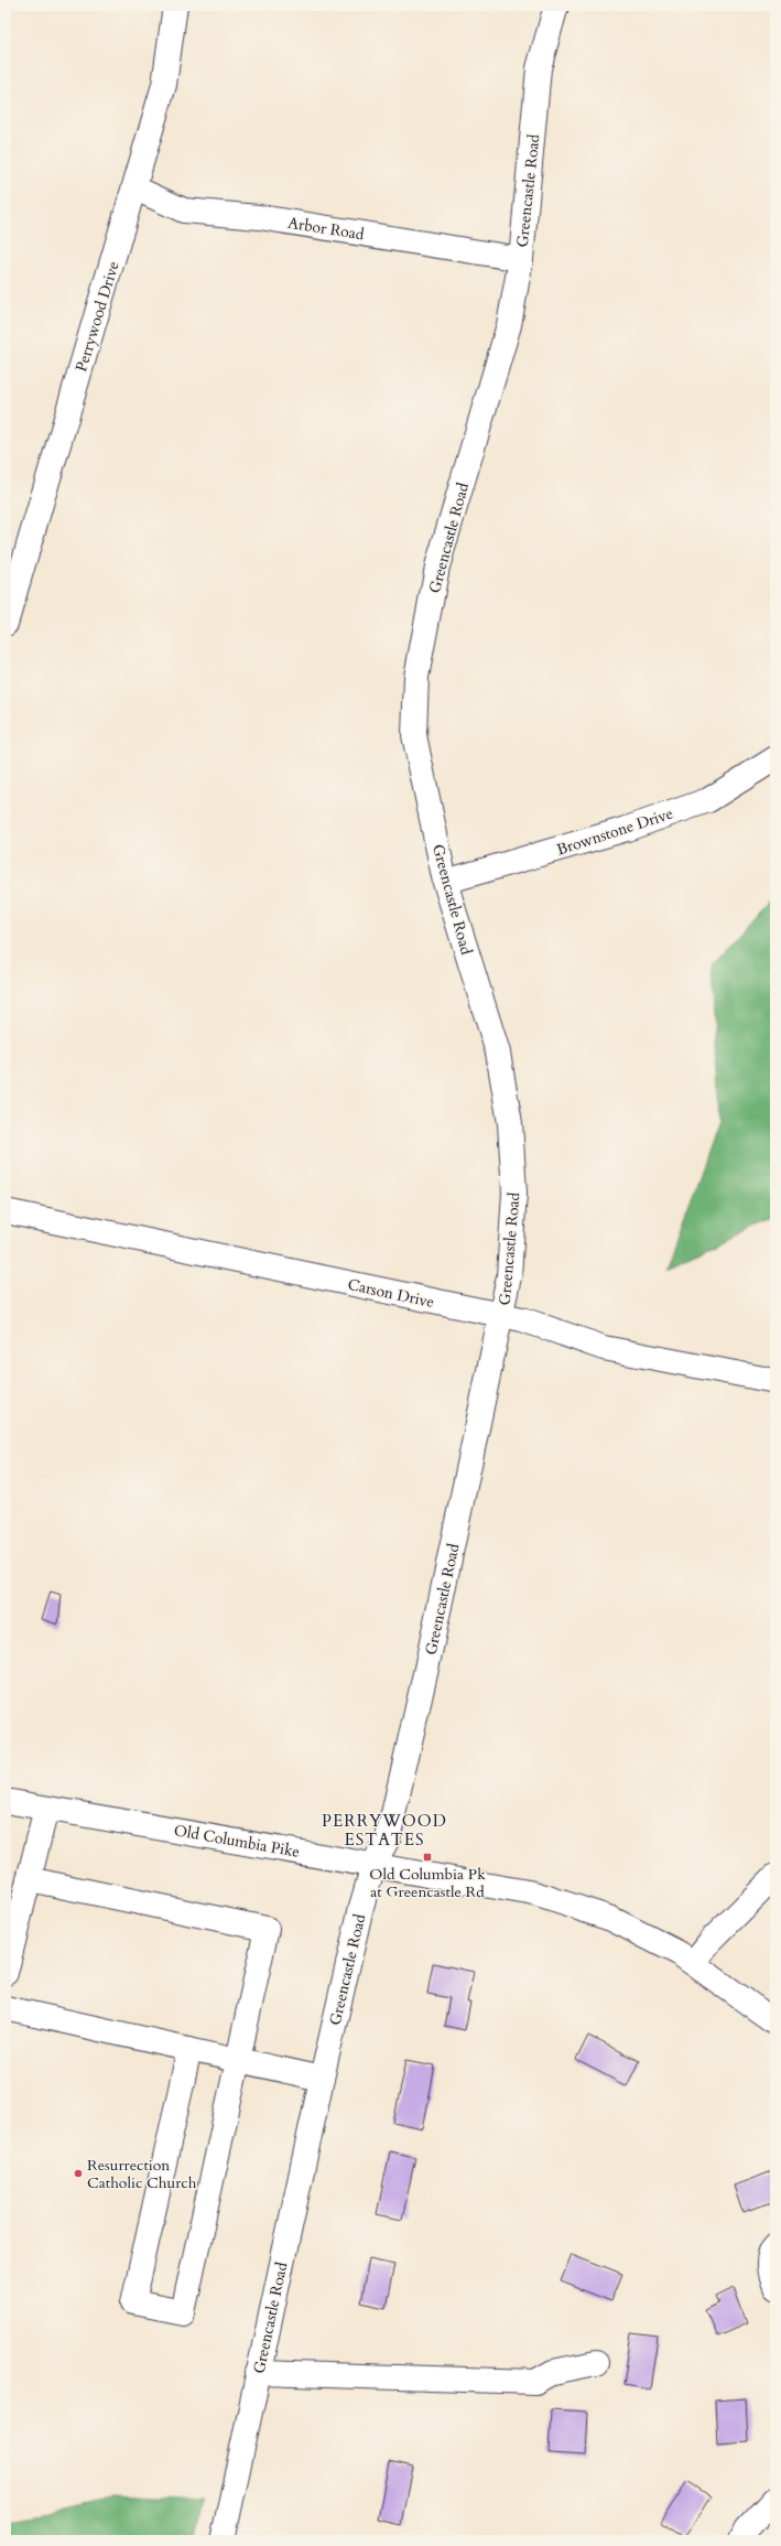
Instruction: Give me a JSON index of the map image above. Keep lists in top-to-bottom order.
{
  "streets": {
    "street": [
      "Greencastle Road",
      "Arbor Road",
      "Perrywood Drive",
      "Brownstone Drive",
      "Carson Drive",
      "Old Columbia Pike"
    ]
  },
  "crossings": [
    ["Greencastle Road", "Arbor Road"],
    ["Greencastle Road", "Brownstone Drive"],
    ["Greencastle Road", "Carson Drive"],
    ["Greencastle Road", "Old Columbia Pike"],
    ["Arbor Road", "Perrywood Drive"]
  ],
  "districts": ["PERRYWOOD ESTATES"],
  "places": {
    "transit": ["Old Columbia Pk at Greencastle Rd"],
    "other": ["Resurrection Catholic Church"]
  }
}
